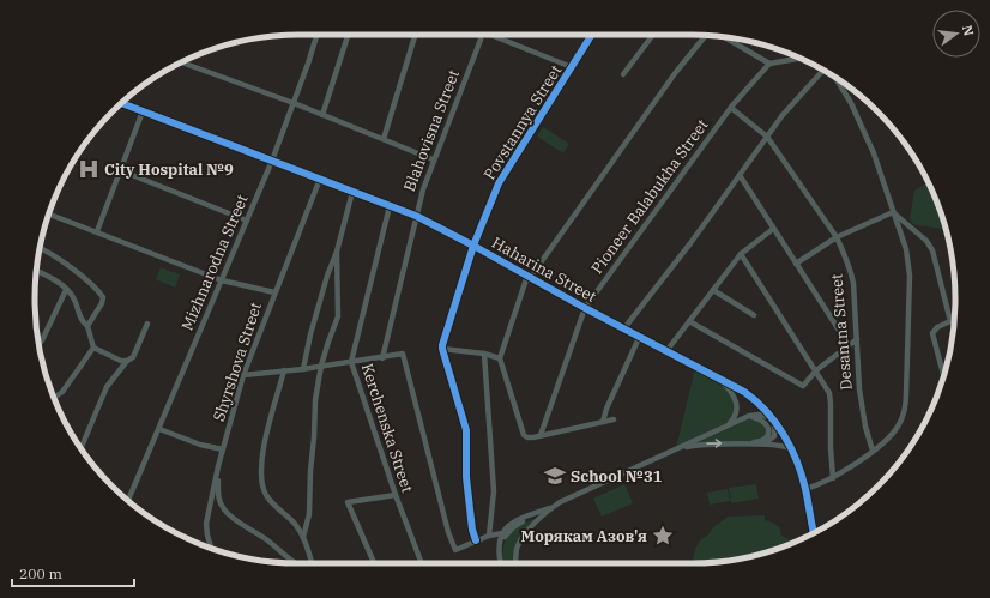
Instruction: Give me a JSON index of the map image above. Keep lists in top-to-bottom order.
{
  "streets": {
    "street": [
      "Povstannya Street",
      "Blahovisna Street",
      "Pioneer Balabukha Street",
      "Mizhnarodna Street",
      "Haharina Street",
      "Desantna Street",
      "Shyrshova Street",
      "Kerchenska Street"
    ]
  },
  "crossings": [
    ["Povstannya Street", "Haharina Street"],
    ["Blahovisna Street", "Haharina Street"],
    ["Pioneer Balabukha Street", "Haharina Street"],
    ["Pioneer Balabukha Street", "Desantna Street"],
    ["Mizhnarodna Street", "Haharina Street"],
    ["Haharina Street", "Shyrshova Street"],
    ["Haharina Street", "Kerchenska Street"]
  ],
  "places": {
    "hospital": ["City Hospital №9"],
    "school or university": ["School №31"],
    "place": ["Морякам Азов'я"]
  },
  "scale_bar": "200 m",
  "north": "right"
}
